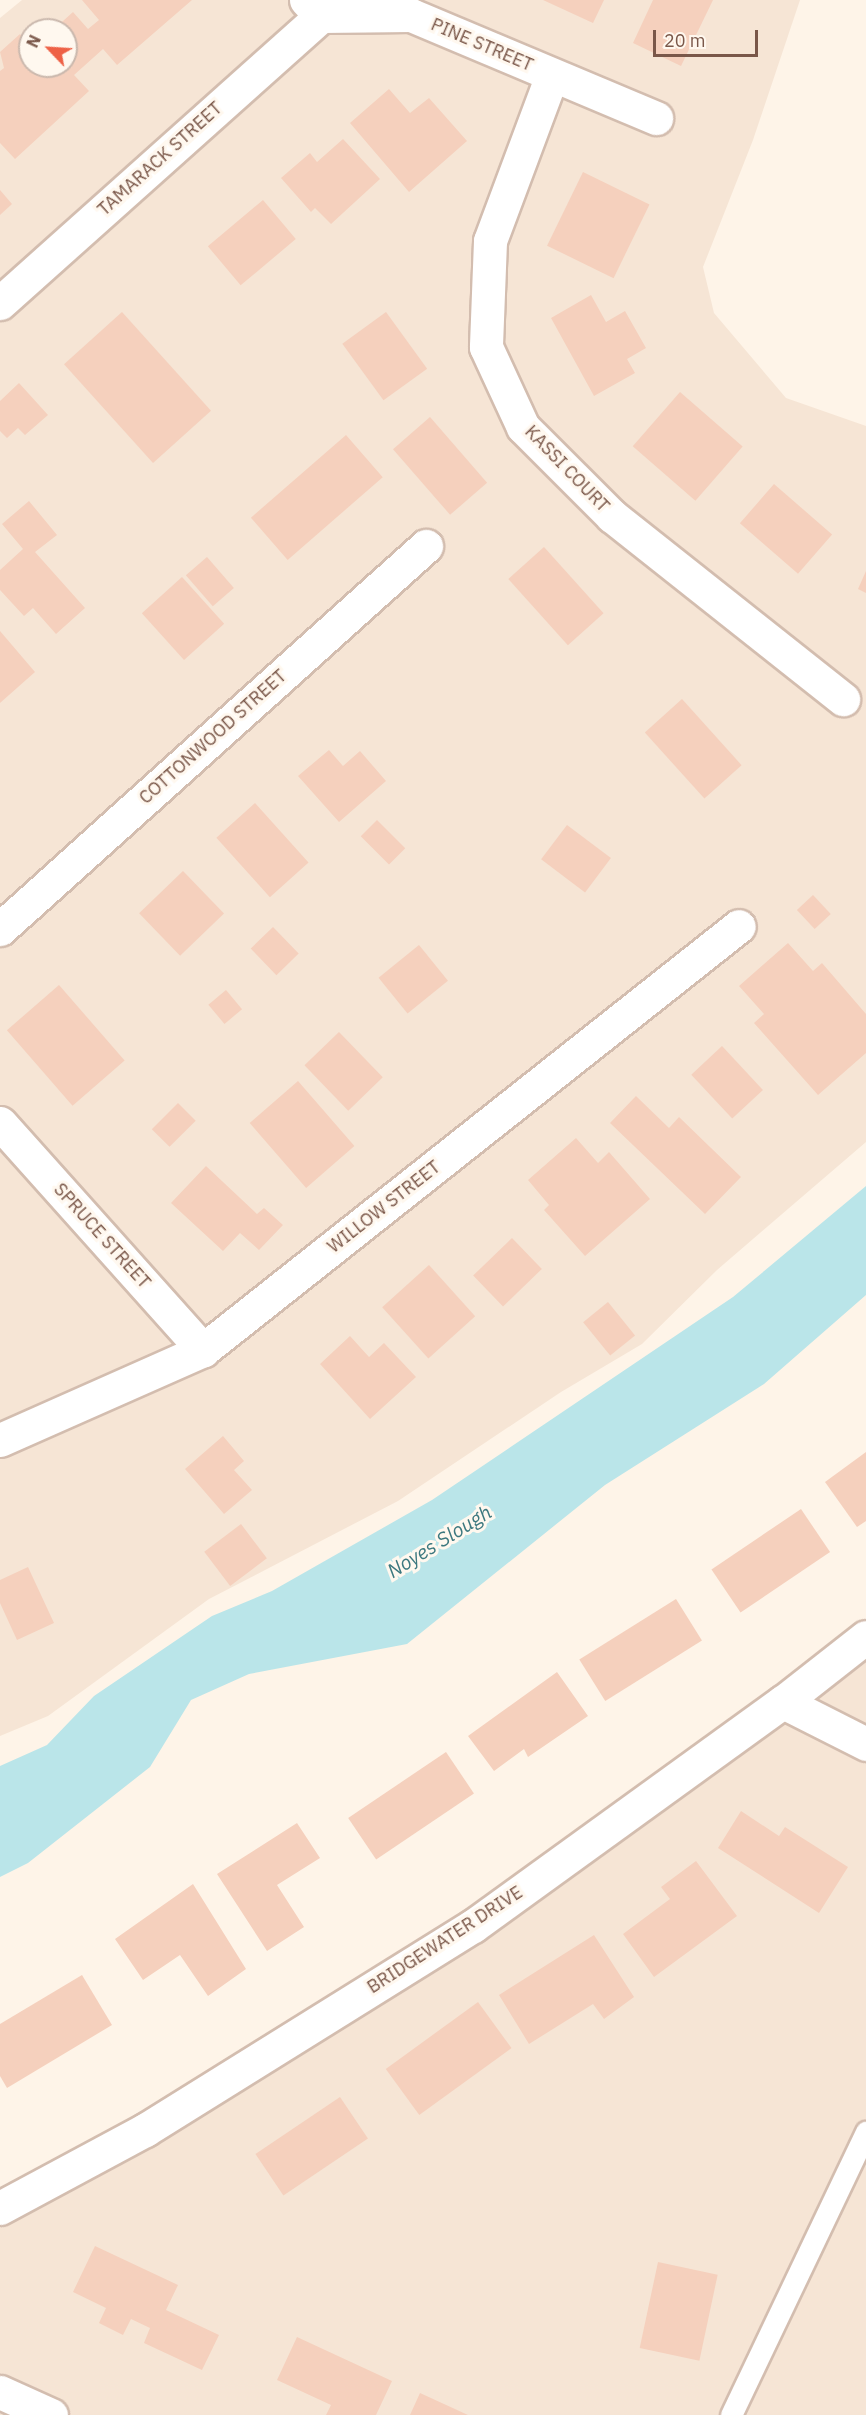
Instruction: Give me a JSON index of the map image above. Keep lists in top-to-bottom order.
{
  "streets": {
    "street": [
      "PINE STREET",
      "TAMARACK STREET",
      "KASSI COURT",
      "COTTONWOOD STREET",
      "WILLOW STREET",
      "SPRUCE STREET",
      "BRIDGEWATER DRIVE"
    ]
  },
  "crossings": [
    ["PINE STREET", "TAMARACK STREET"],
    ["PINE STREET", "KASSI COURT"],
    ["WILLOW STREET", "SPRUCE STREET"]
  ],
  "water": ["Noyes Slough"],
  "scale_bar": "20 m",
  "north": "top left"
}
